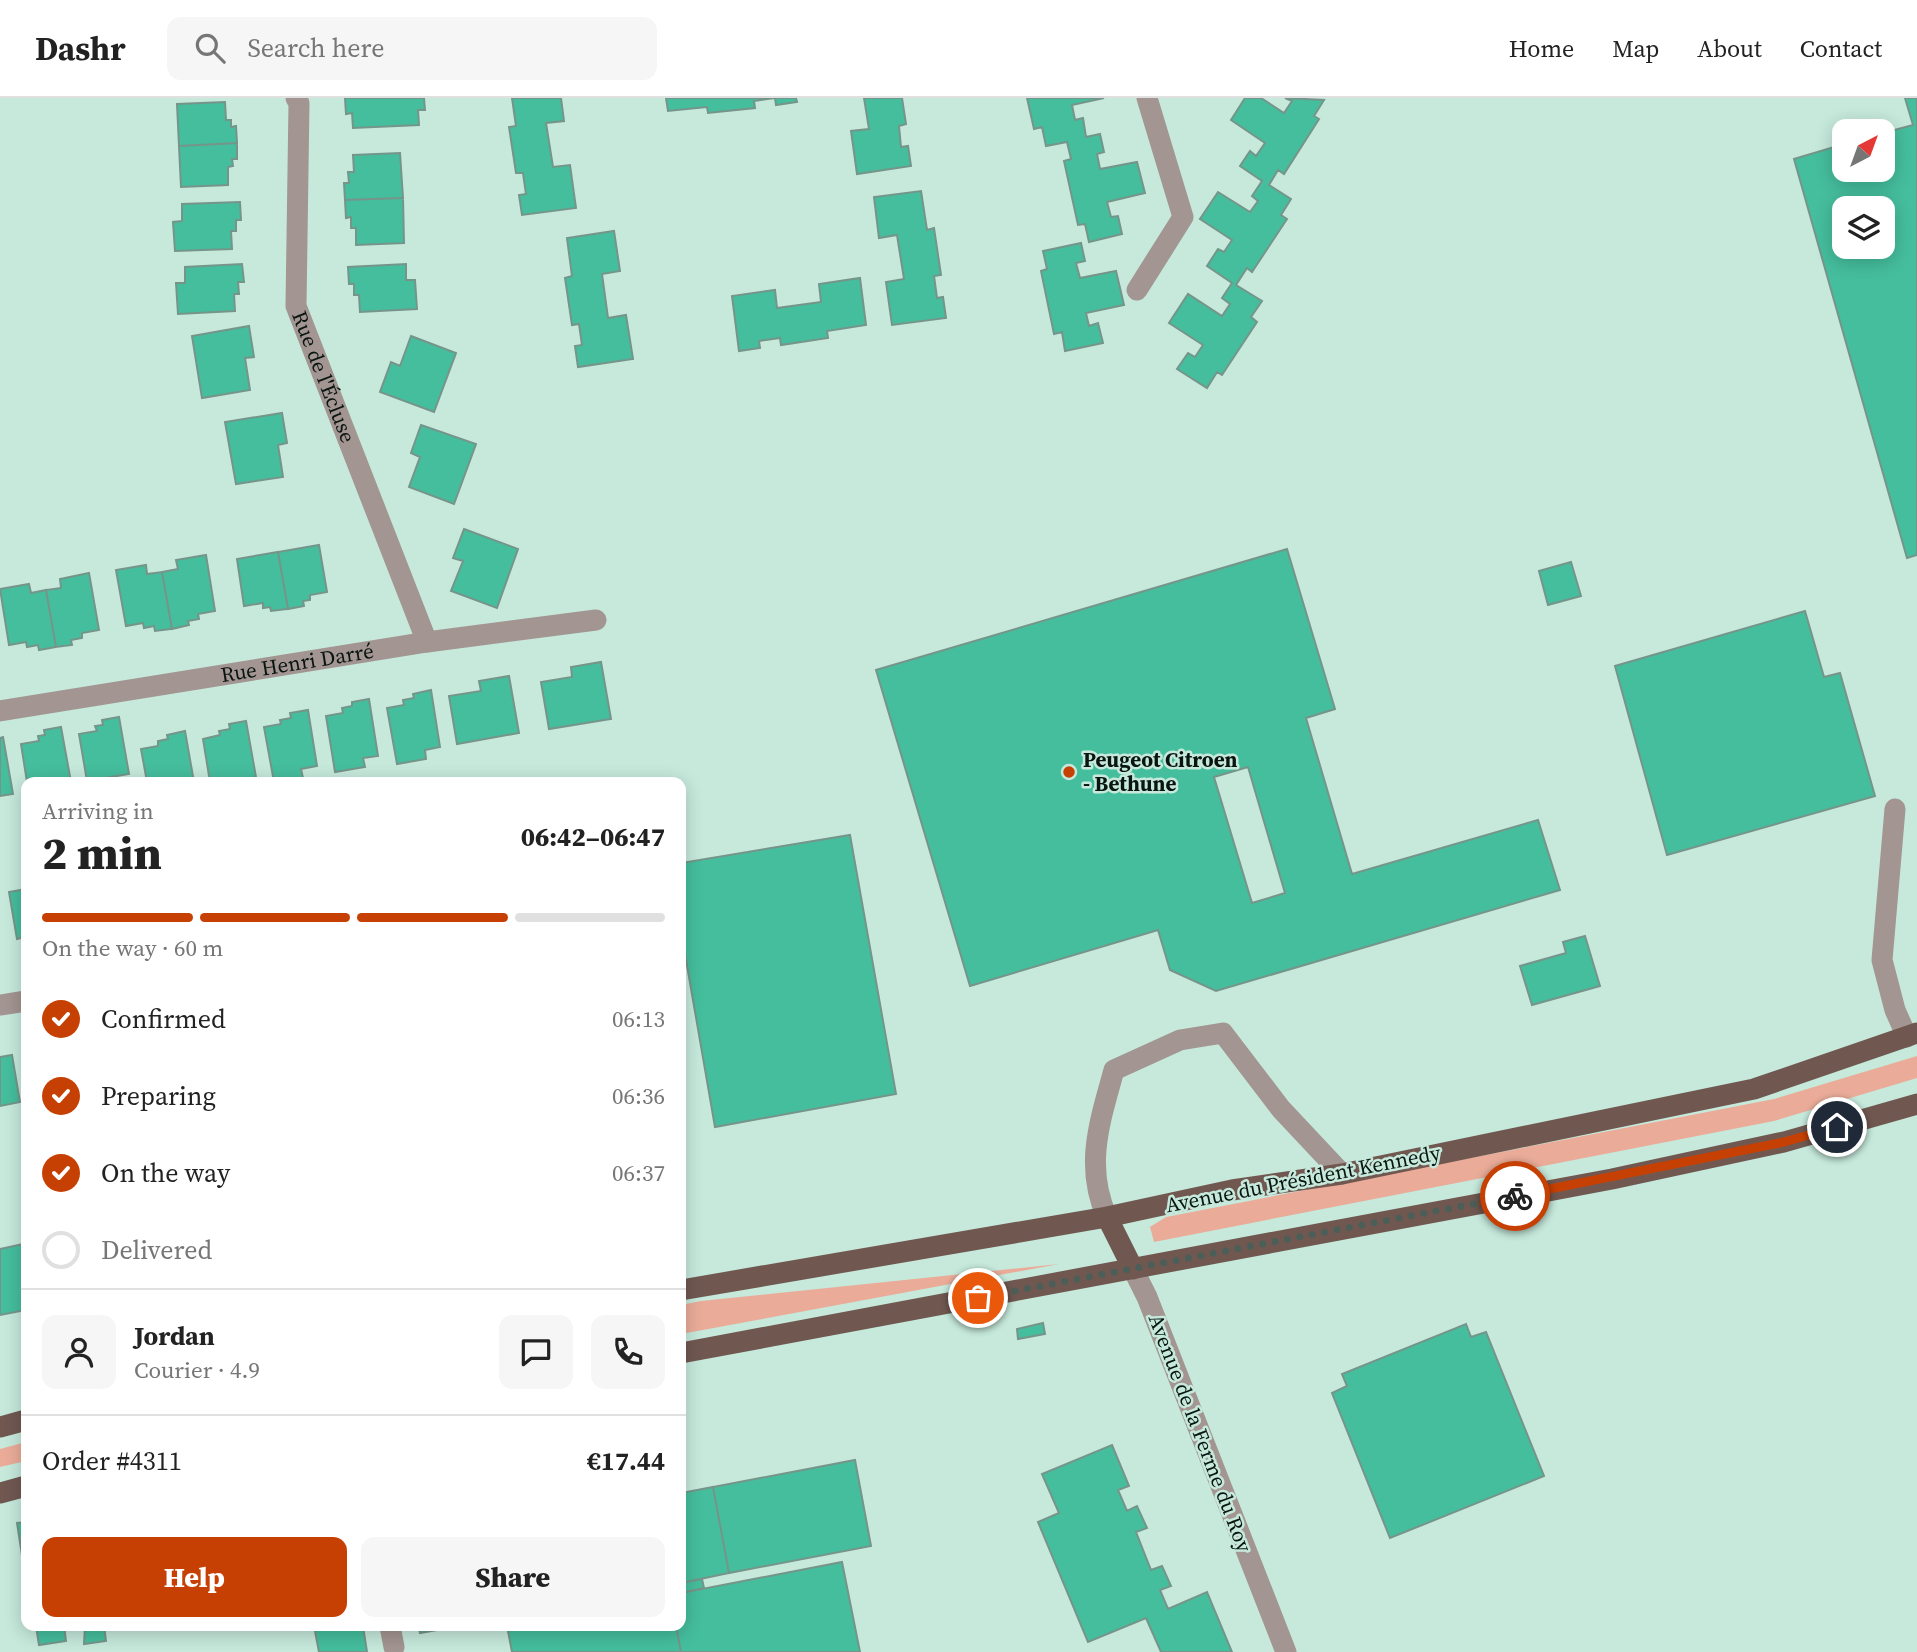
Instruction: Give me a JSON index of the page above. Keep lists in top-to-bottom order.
{
  "streets": {
    "main road": ["Avenue du Président Kennedy", "Avenue de la Ferme du Roy"],
    "street": ["Rue de l'Écluse", "Rue Henri Darré"]
  },
  "crossings": [
    ["Rue de l'Écluse", "Rue Henri Darré"],
    ["Avenue du Président Kennedy", "Avenue de la Ferme du Roy"]
  ],
  "places": ["Peugeot Citroen - Bethune"],
  "north": "top right",
  "page": {
    "header": "Dashr",
    "search": "Search here",
    "nav": [
      "Home",
      "Map",
      "About",
      "Contact"
    ],
    "heading": ["2 min", "Arriving in", "06:42–06:47"],
    "panel": [
      "Jordan",
      "Courier · 4.9",
      "Order #4311",
      "€17.44"
    ],
    "bar": "On the way · 60 m",
    "list": [
      ["Confirmed", "06:13"],
      ["Preparing", "06:36"],
      ["On the way", "06:37"],
      "Delivered"
    ],
    "buttons": ["Help", "Share"]
  }
}
